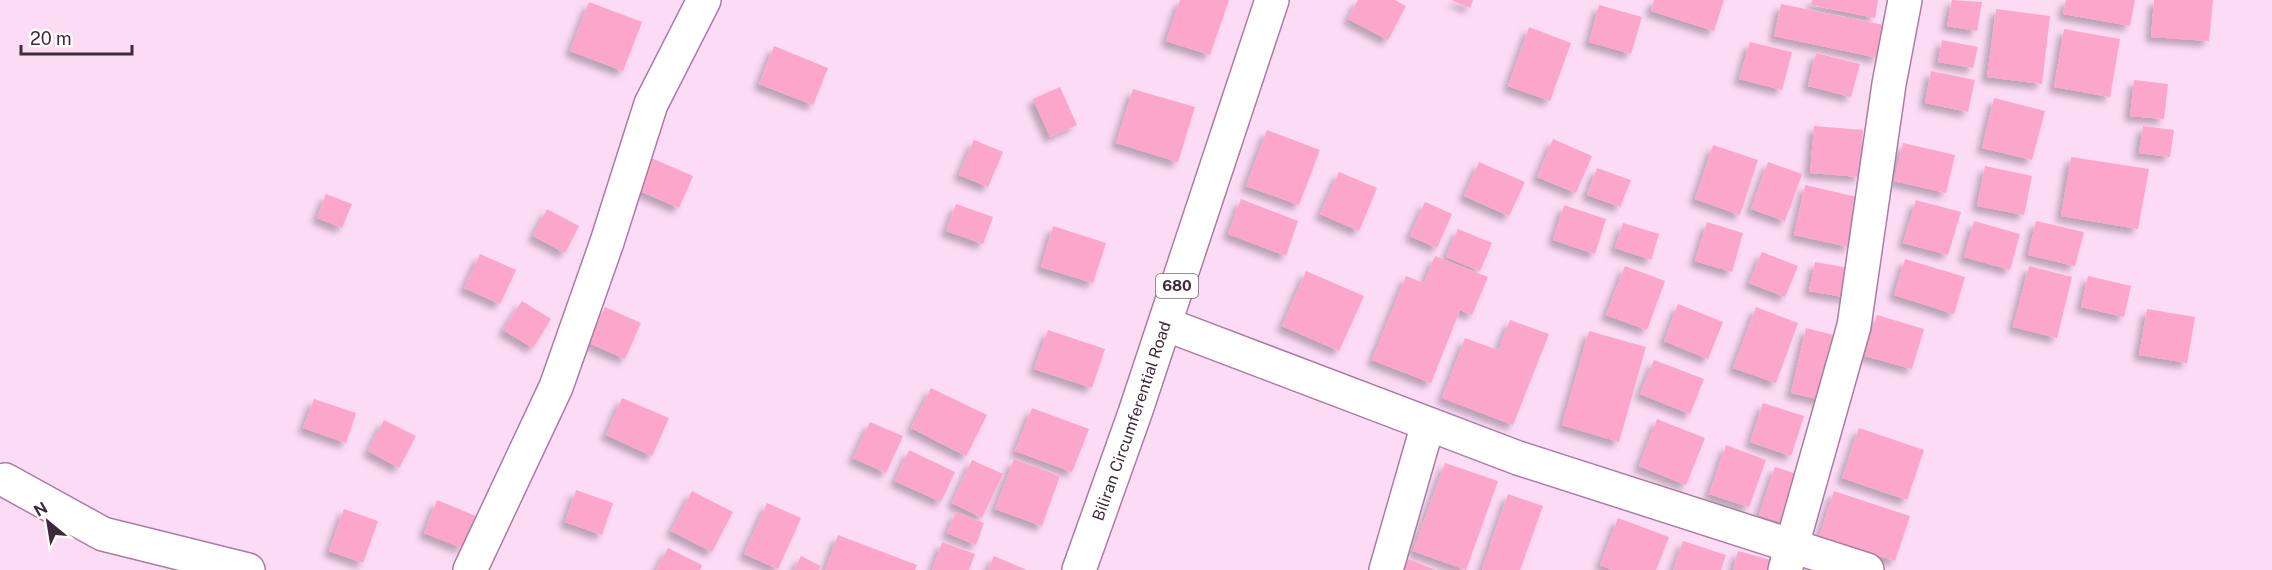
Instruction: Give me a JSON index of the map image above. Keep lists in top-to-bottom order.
{
  "streets": {
    "street": ["680", "Biliran Circumferential Road"]
  },
  "scale_bar": "20 m",
  "north": "top left"
}
